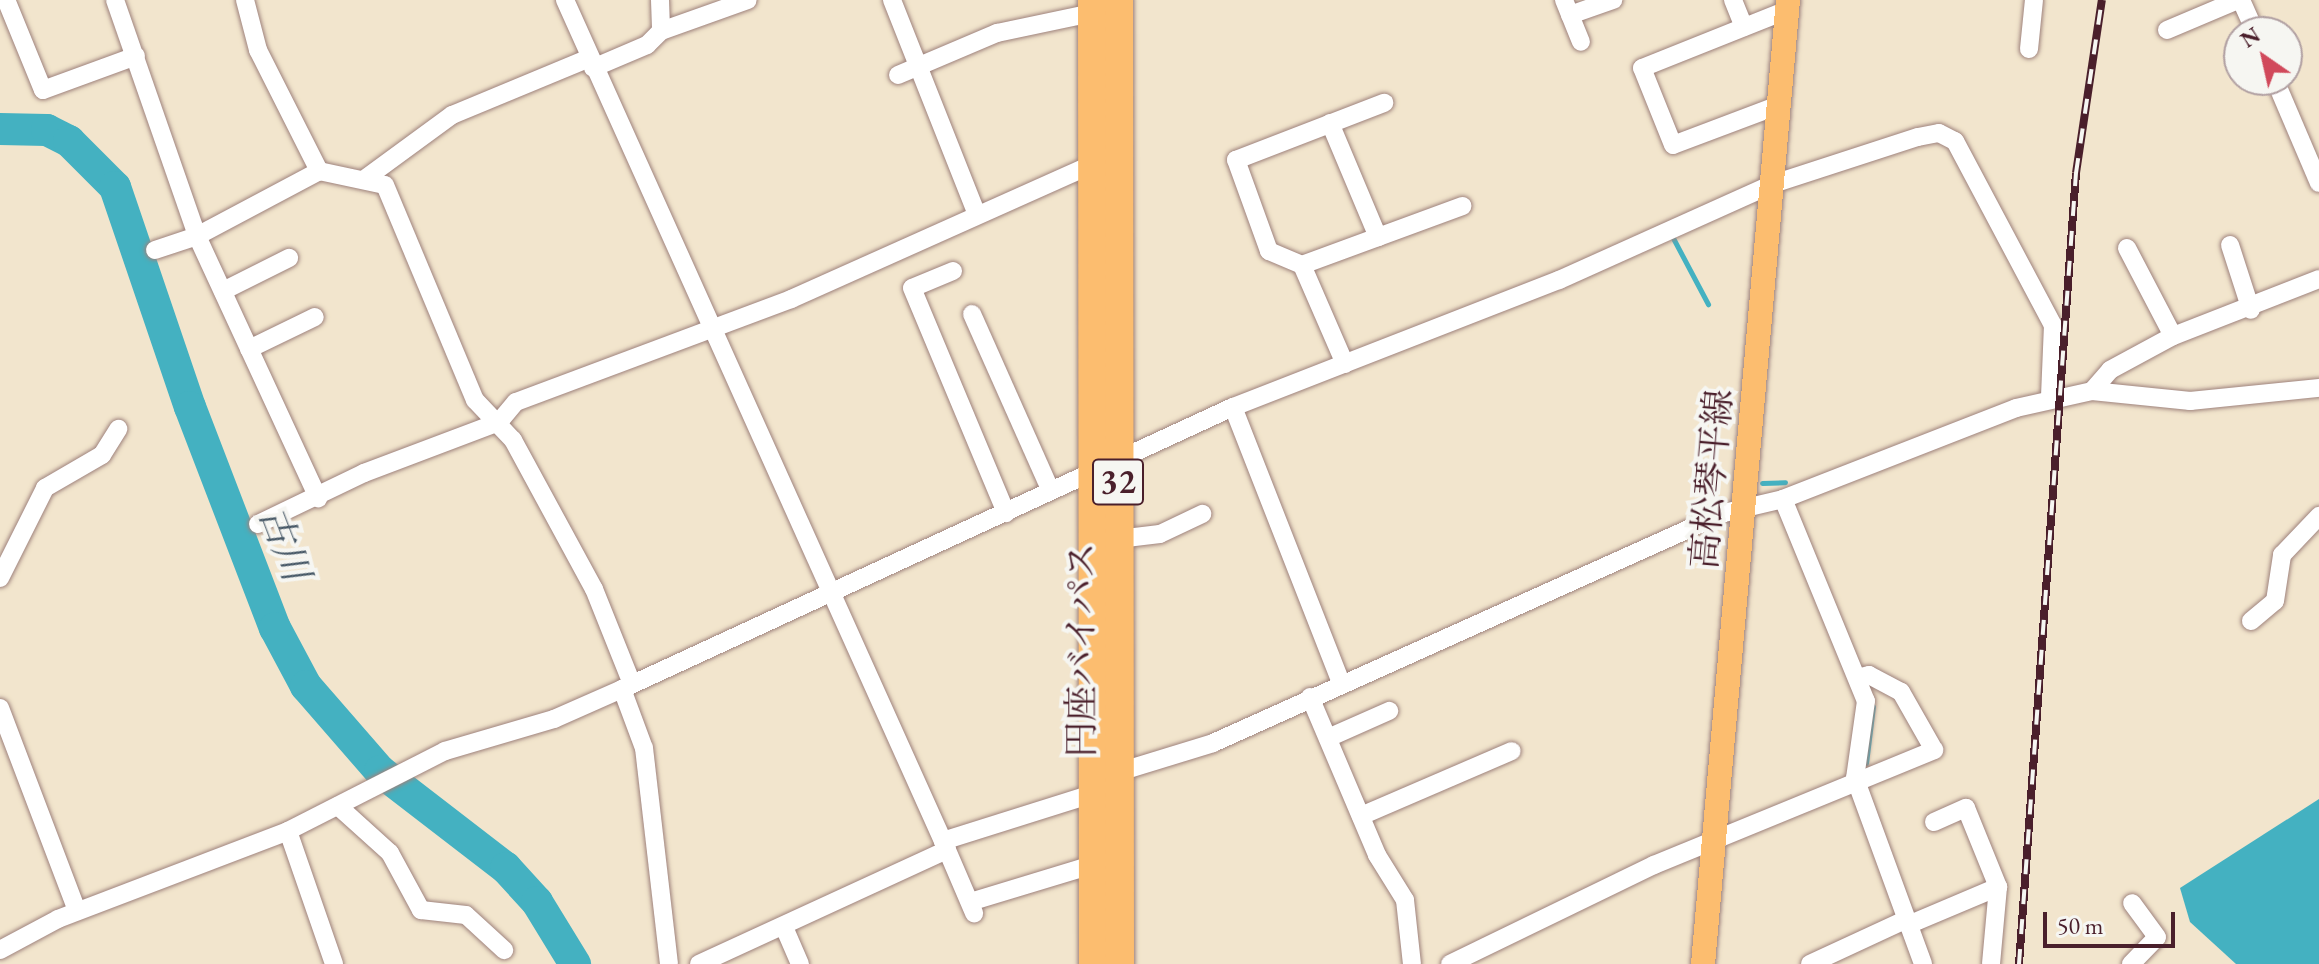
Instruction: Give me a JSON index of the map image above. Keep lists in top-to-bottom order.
{
  "streets": {
    "highway": ["32", "円座バイパス"],
    "main road": ["高松琴平線"]
  },
  "water": ["古川"],
  "scale_bar": "50 m",
  "north": "top left"
}
